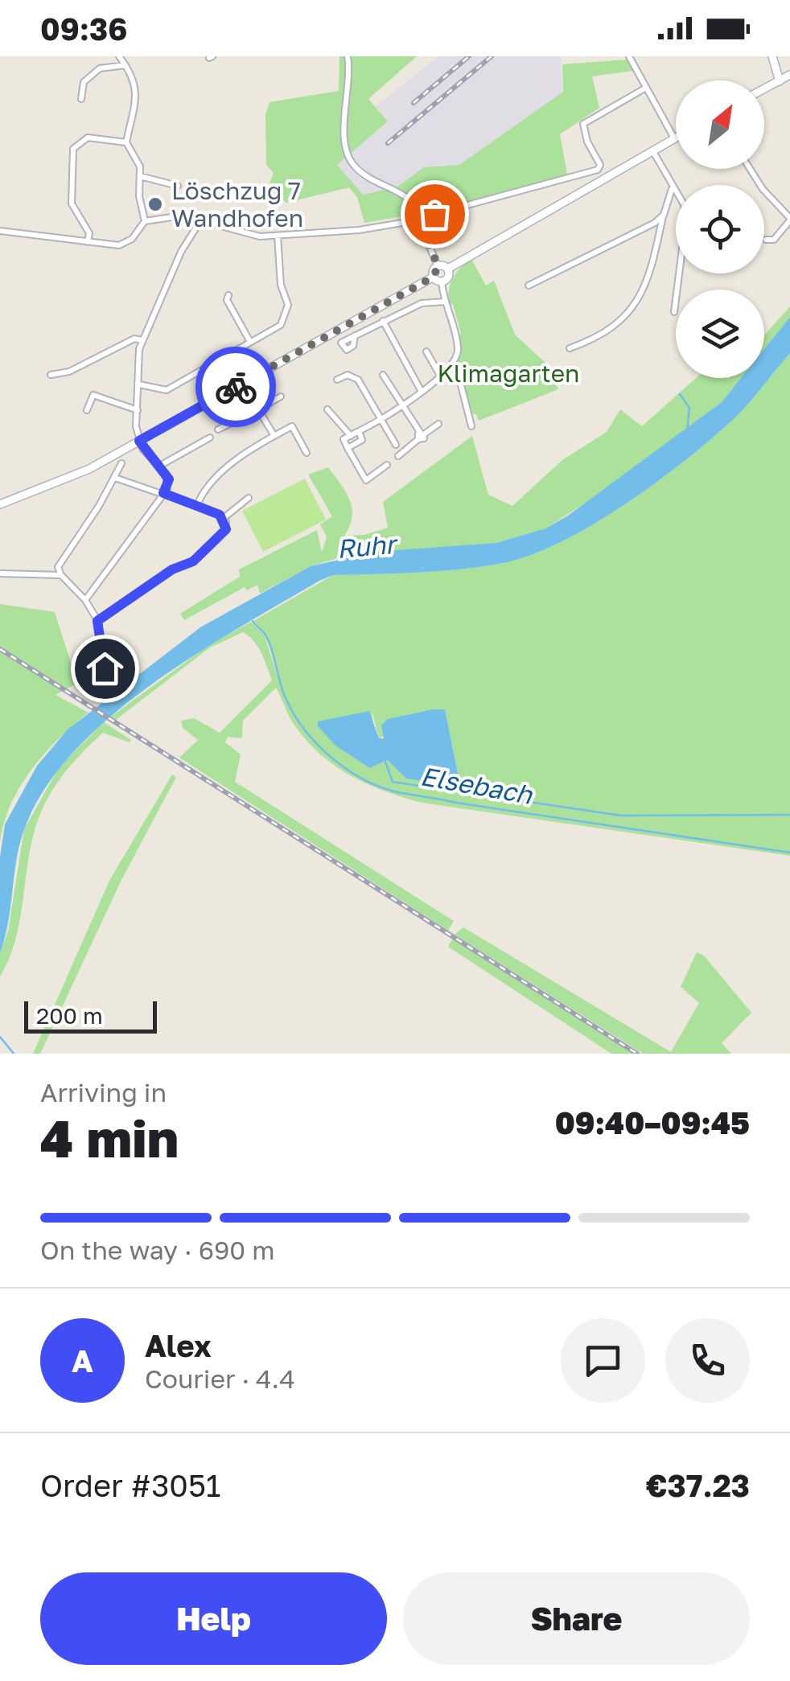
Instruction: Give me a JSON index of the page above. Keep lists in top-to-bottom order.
{
  "water": ["Ruhr", "Elsebach"],
  "parks": ["Klimagarten"],
  "places": ["Löschzug 7 Wandhofen"],
  "scale_bar": "200 m",
  "north": "top right",
  "page": {
    "status": "09:36",
    "scale": "200 m",
    "heading": ["4 min", "Arriving in", "09:40–09:45"],
    "panel": [
      "Alex",
      "Courier · 4.4",
      "Order #3051",
      "€37.23"
    ],
    "bar": "On the way · 690 m",
    "round": "A",
    "buttons": ["Help", "Share"]
  }
}
